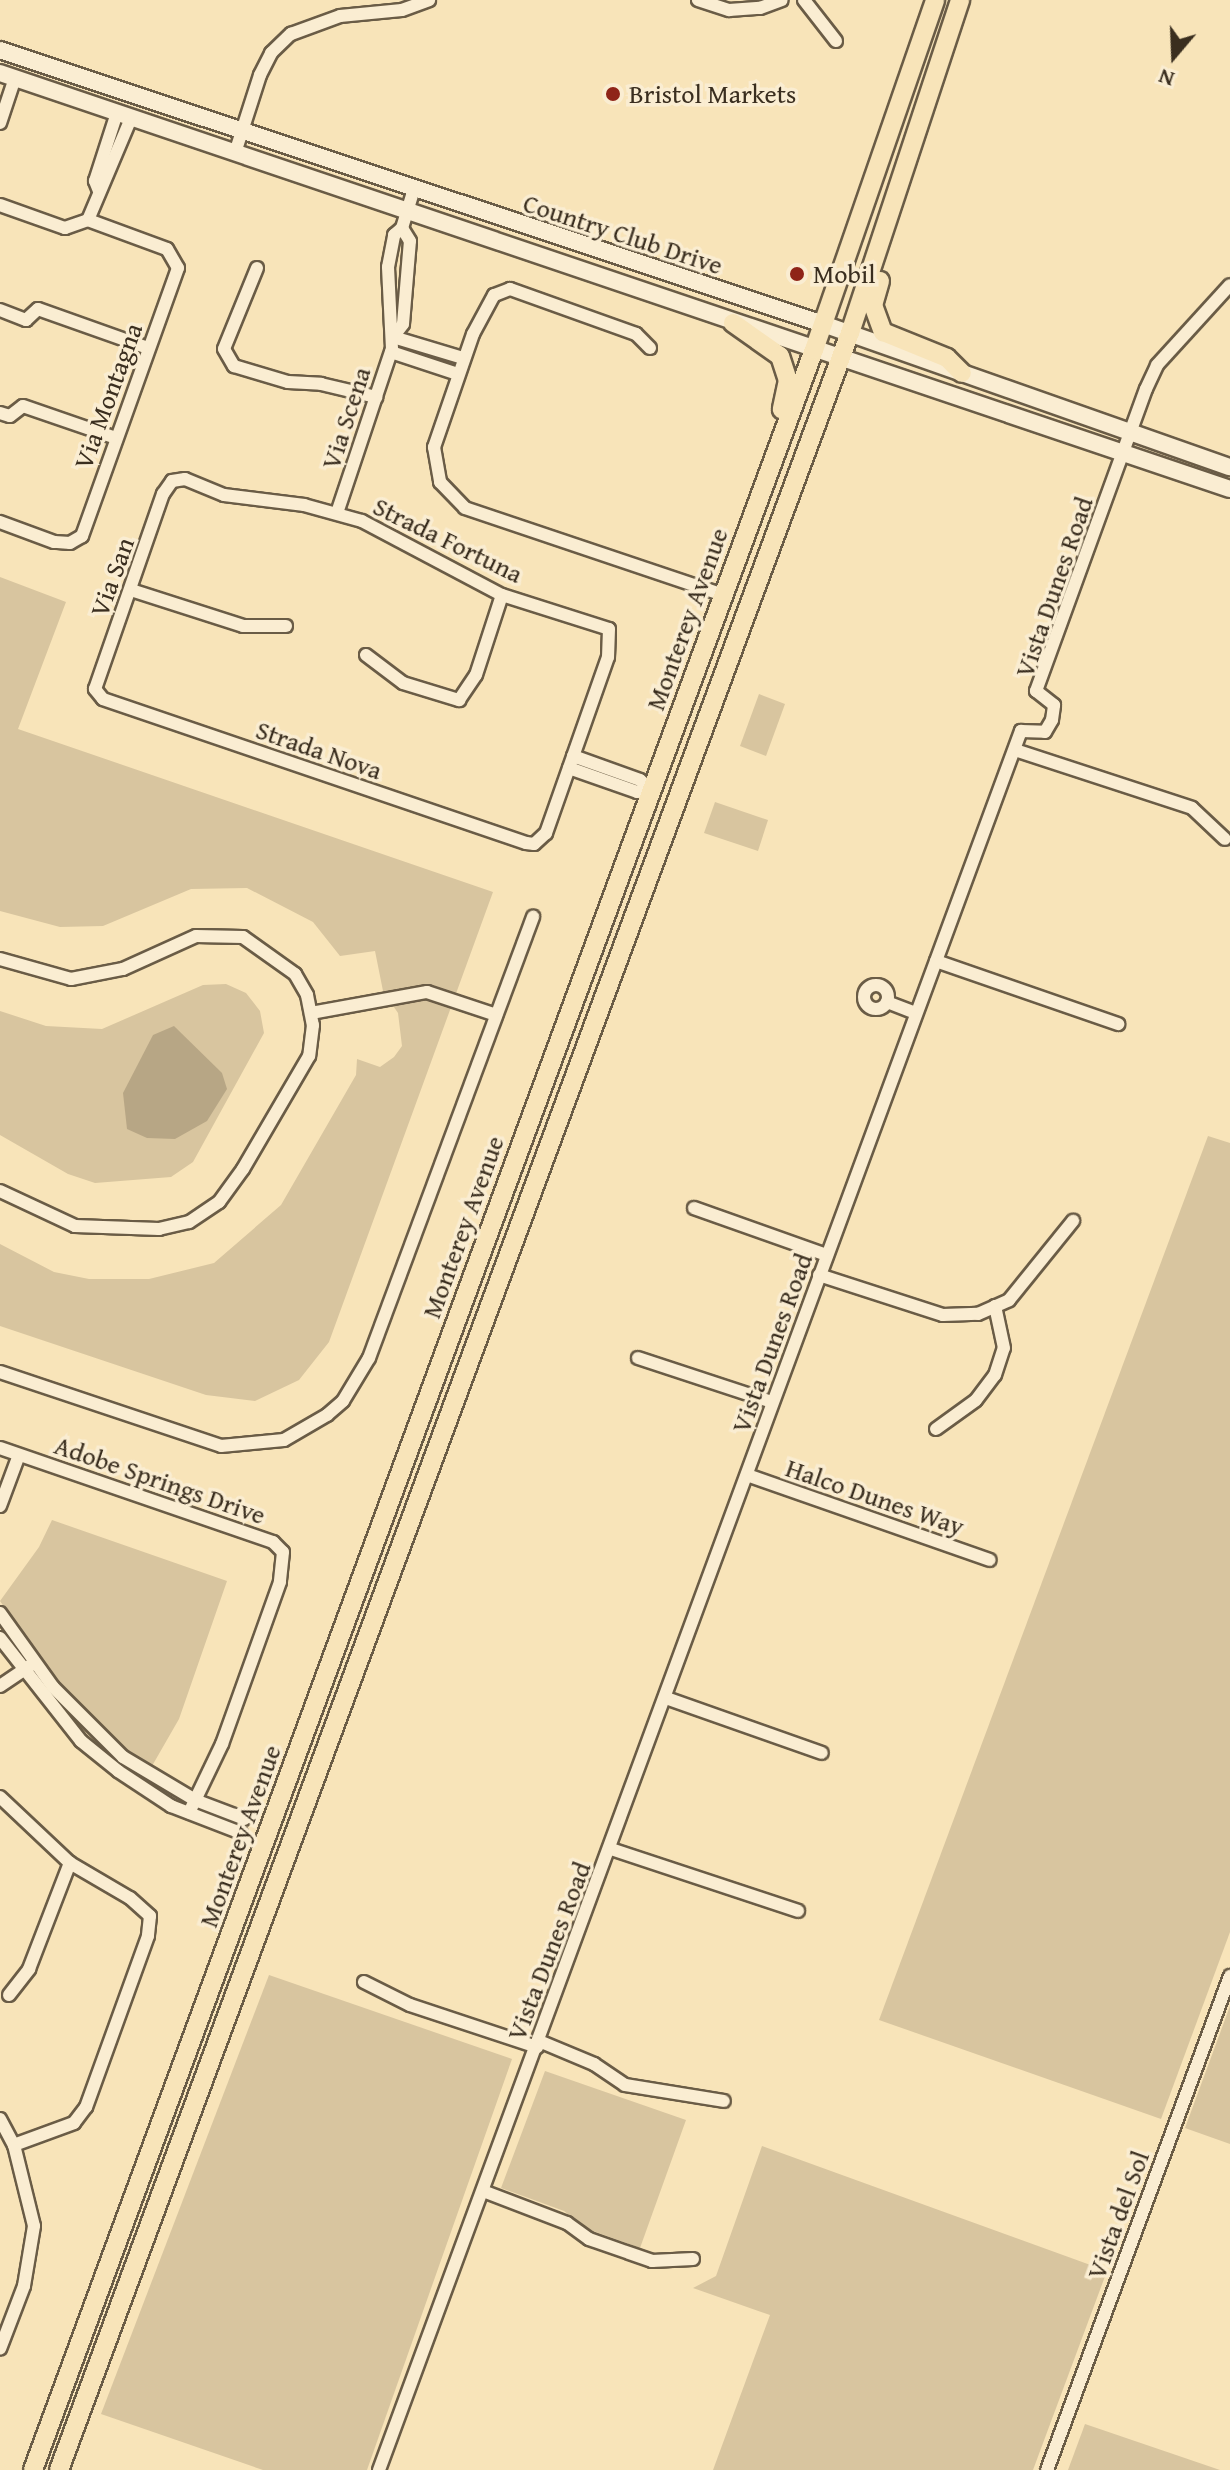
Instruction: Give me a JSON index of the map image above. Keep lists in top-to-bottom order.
{
  "streets": {
    "main road": ["Country Club Drive", "Monterey Avenue"],
    "street": [
      "Via Montagna",
      "Via Scena",
      "Strada Fortuna",
      "Via San",
      "Vista Dunes Road",
      "Strada Nova",
      "Adobe Springs Drive",
      "Halco Dunes Way",
      "Vista del Sol"
    ]
  },
  "crossings": [
    ["Country Club Drive", "Via Scena"],
    ["Country Club Drive", "Vista Dunes Road"],
    ["Country Club Drive", "Monterey Avenue"],
    ["Via Scena", "Strada Fortuna"],
    ["Strada Fortuna", "Via San"],
    ["Strada Fortuna", "Strada Nova"],
    ["Via San", "Strada Nova"],
    ["Vista Dunes Road", "Halco Dunes Way"]
  ],
  "places": ["Bristol Markets", "Mobil"],
  "north": "bottom"
}
